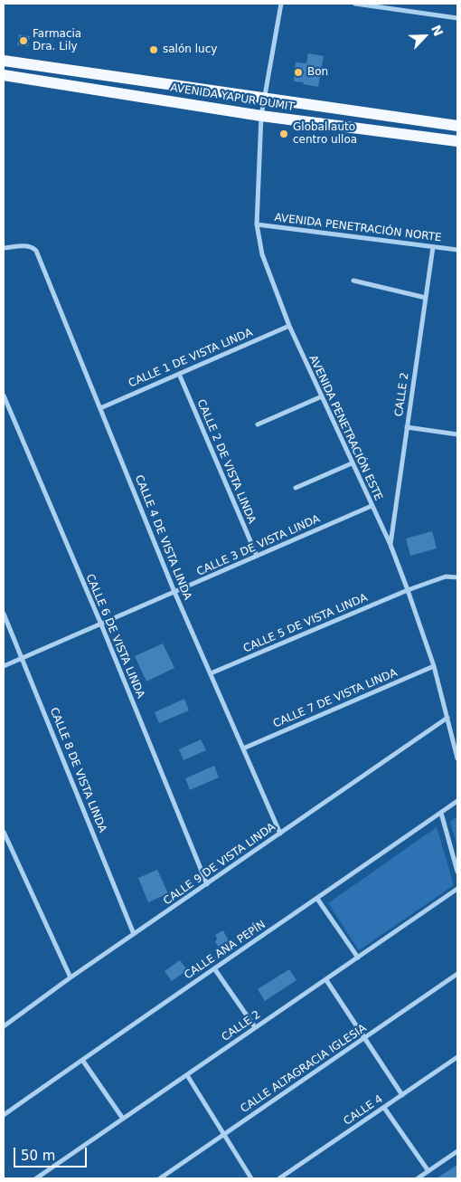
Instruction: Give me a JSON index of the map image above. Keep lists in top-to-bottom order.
{
  "streets": {
    "main road": ["AVENIDA YAPUR DUMIT"],
    "street": [
      "AVENIDA PENETRACIÓN NORTE",
      "CALLE 1 DE VISTA LINDA",
      "CALLE 2",
      "AVENIDA PENETRACIÓN ESTE",
      "CALLE 2 DE VISTA LINDA",
      "CALLE 4 DE VISTA LINDA",
      "CALLE 3 DE VISTA LINDA",
      "CALLE 5 DE VISTA LINDA",
      "CALLE 6 DE VISTA LINDA",
      "CALLE 7 DE VISTA LINDA",
      "CALLE 8 DE VISTA LINDA",
      "CALLE 9 DE VISTA LINDA",
      "CALLE ANA PEPÍN",
      "CALLE ALTAGRACIA IGLESIA",
      "CALLE 4"
    ]
  },
  "crossings": [
    ["AVENIDA YAPUR DUMIT", "AVENIDA PENETRACIÓN ESTE"],
    ["AVENIDA PENETRACIÓN NORTE", "CALLE 2"],
    ["AVENIDA PENETRACIÓN NORTE", "AVENIDA PENETRACIÓN ESTE"],
    ["CALLE 1 DE VISTA LINDA", "AVENIDA PENETRACIÓN ESTE"],
    ["CALLE 1 DE VISTA LINDA", "CALLE 2 DE VISTA LINDA"],
    ["CALLE 1 DE VISTA LINDA", "CALLE 4 DE VISTA LINDA"],
    ["CALLE 2", "AVENIDA PENETRACIÓN ESTE"],
    ["AVENIDA PENETRACIÓN ESTE", "CALLE 3 DE VISTA LINDA"],
    ["AVENIDA PENETRACIÓN ESTE", "CALLE 5 DE VISTA LINDA"],
    ["AVENIDA PENETRACIÓN ESTE", "CALLE 7 DE VISTA LINDA"],
    ["AVENIDA PENETRACIÓN ESTE", "CALLE 9 DE VISTA LINDA"],
    ["CALLE 2 DE VISTA LINDA", "CALLE 3 DE VISTA LINDA"],
    ["CALLE 4 DE VISTA LINDA", "CALLE 3 DE VISTA LINDA"],
    ["CALLE 4 DE VISTA LINDA", "CALLE 5 DE VISTA LINDA"],
    ["CALLE 4 DE VISTA LINDA", "CALLE 7 DE VISTA LINDA"],
    ["CALLE 4 DE VISTA LINDA", "CALLE 9 DE VISTA LINDA"],
    ["CALLE 3 DE VISTA LINDA", "CALLE 6 DE VISTA LINDA"],
    ["CALLE 3 DE VISTA LINDA", "CALLE 8 DE VISTA LINDA"],
    ["CALLE 6 DE VISTA LINDA", "CALLE 9 DE VISTA LINDA"],
    ["CALLE 8 DE VISTA LINDA", "CALLE 9 DE VISTA LINDA"]
  ],
  "places": [
    "Farmacia Dra. Lily",
    "salón lucy",
    "Bon",
    "Global auto centro ulloa"
  ],
  "scale_bar": "50 m",
  "north": "top right"
}
